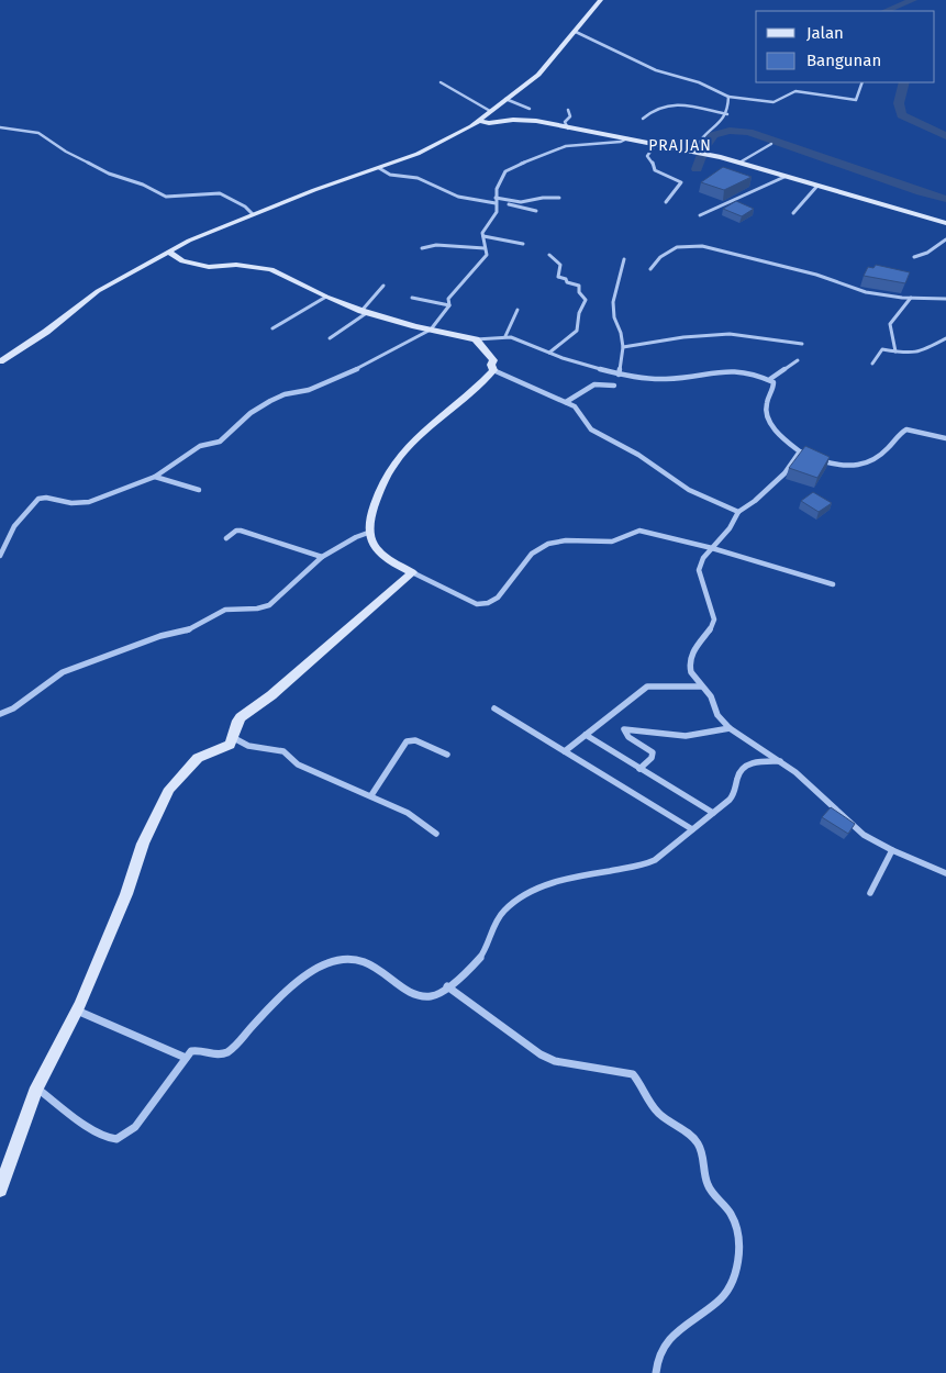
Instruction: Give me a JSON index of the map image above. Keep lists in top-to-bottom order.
{
  "districts": ["PRAJJAN"],
  "legend": ["Jalan", "Bangunan"]
}
